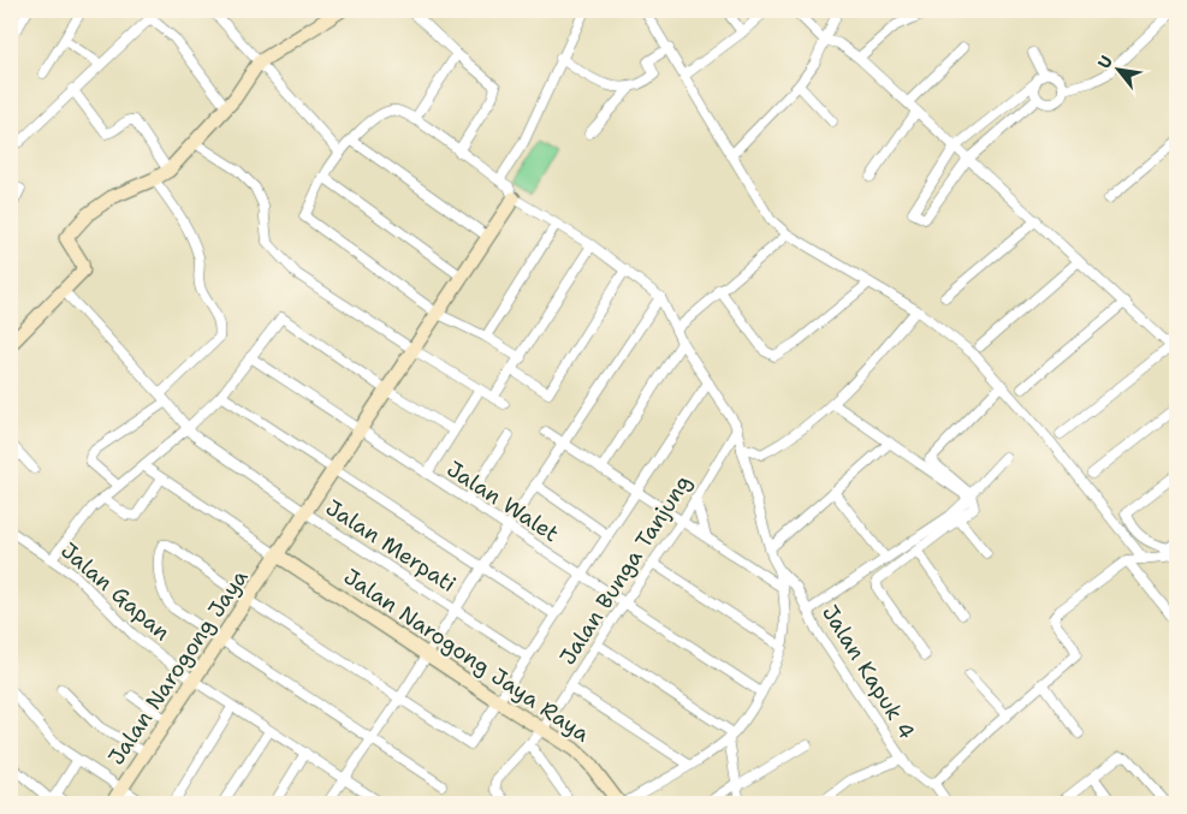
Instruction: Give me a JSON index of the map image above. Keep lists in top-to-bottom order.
{
  "streets": {
    "street": [
      "Jalan Walet",
      "Jalan Merpati",
      "Jalan Bunga Tanjung",
      "Jalan Gapan",
      "Jalan Narogong Jaya Raya",
      "Jalan Narogong Jaya",
      "Jalan Kapuk 4"
    ]
  },
  "crossings": [
    ["Jalan Walet", "Jalan Bunga Tanjung"],
    ["Jalan Walet", "Jalan Narogong Jaya"],
    ["Jalan Merpati", "Jalan Narogong Jaya"],
    ["Jalan Bunga Tanjung", "Jalan Narogong Jaya Raya"],
    ["Jalan Gapan", "Jalan Narogong Jaya"],
    ["Jalan Narogong Jaya Raya", "Jalan Narogong Jaya"]
  ],
  "north": "top left"
}
